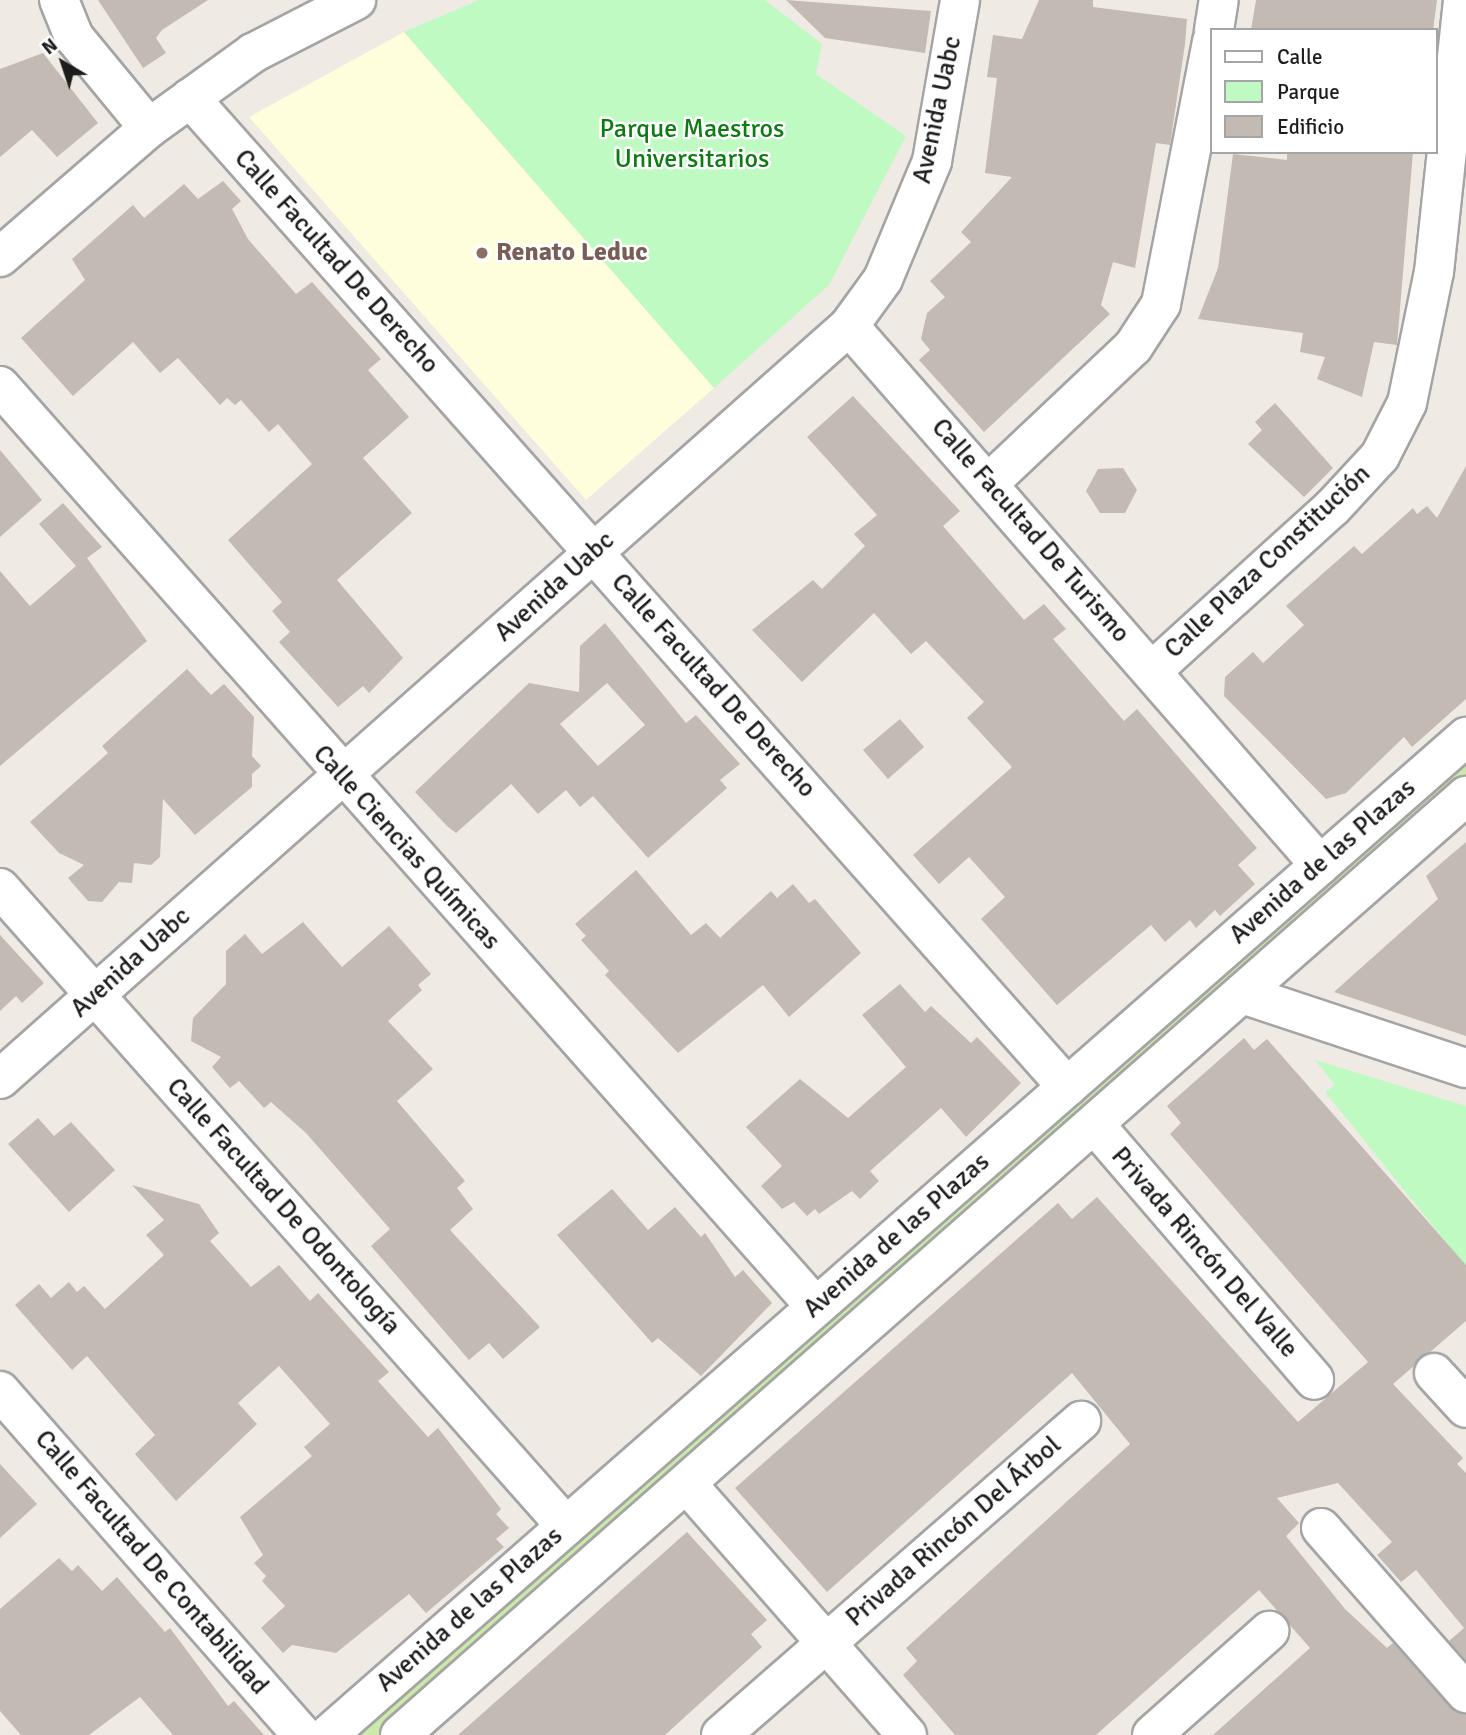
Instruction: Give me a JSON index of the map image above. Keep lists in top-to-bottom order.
{
  "streets": {
    "street": [
      "Avenida Uabc",
      "Calle Facultad De Derecho",
      "Calle Facultad De Turismo",
      "Calle Plaza Constitución",
      "Calle Ciencias Químicas",
      "Avenida de las Plazas",
      "Calle Facultad De Odontología",
      "Privada Rincón Del Valle",
      "Privada Rincón Del Árbol",
      "Calle Facultad De Contabilidad"
    ]
  },
  "crossings": [
    ["Avenida Uabc", "Calle Facultad De Derecho"],
    ["Avenida Uabc", "Calle Facultad De Turismo"],
    ["Avenida Uabc", "Calle Ciencias Químicas"],
    ["Avenida Uabc", "Calle Facultad De Odontología"],
    ["Calle Facultad De Derecho", "Avenida de las Plazas"],
    ["Calle Facultad De Turismo", "Calle Plaza Constitución"],
    ["Calle Facultad De Turismo", "Avenida de las Plazas"],
    ["Calle Ciencias Químicas", "Avenida de las Plazas"],
    ["Avenida de las Plazas", "Calle Facultad De Odontología"],
    ["Avenida de las Plazas", "Privada Rincón Del Valle"]
  ],
  "parks": ["Parque Maestros Universitarios"],
  "places": ["Renato Leduc"],
  "legend": ["Calle", "Parque", "Edificio"],
  "north": "top left"
}
